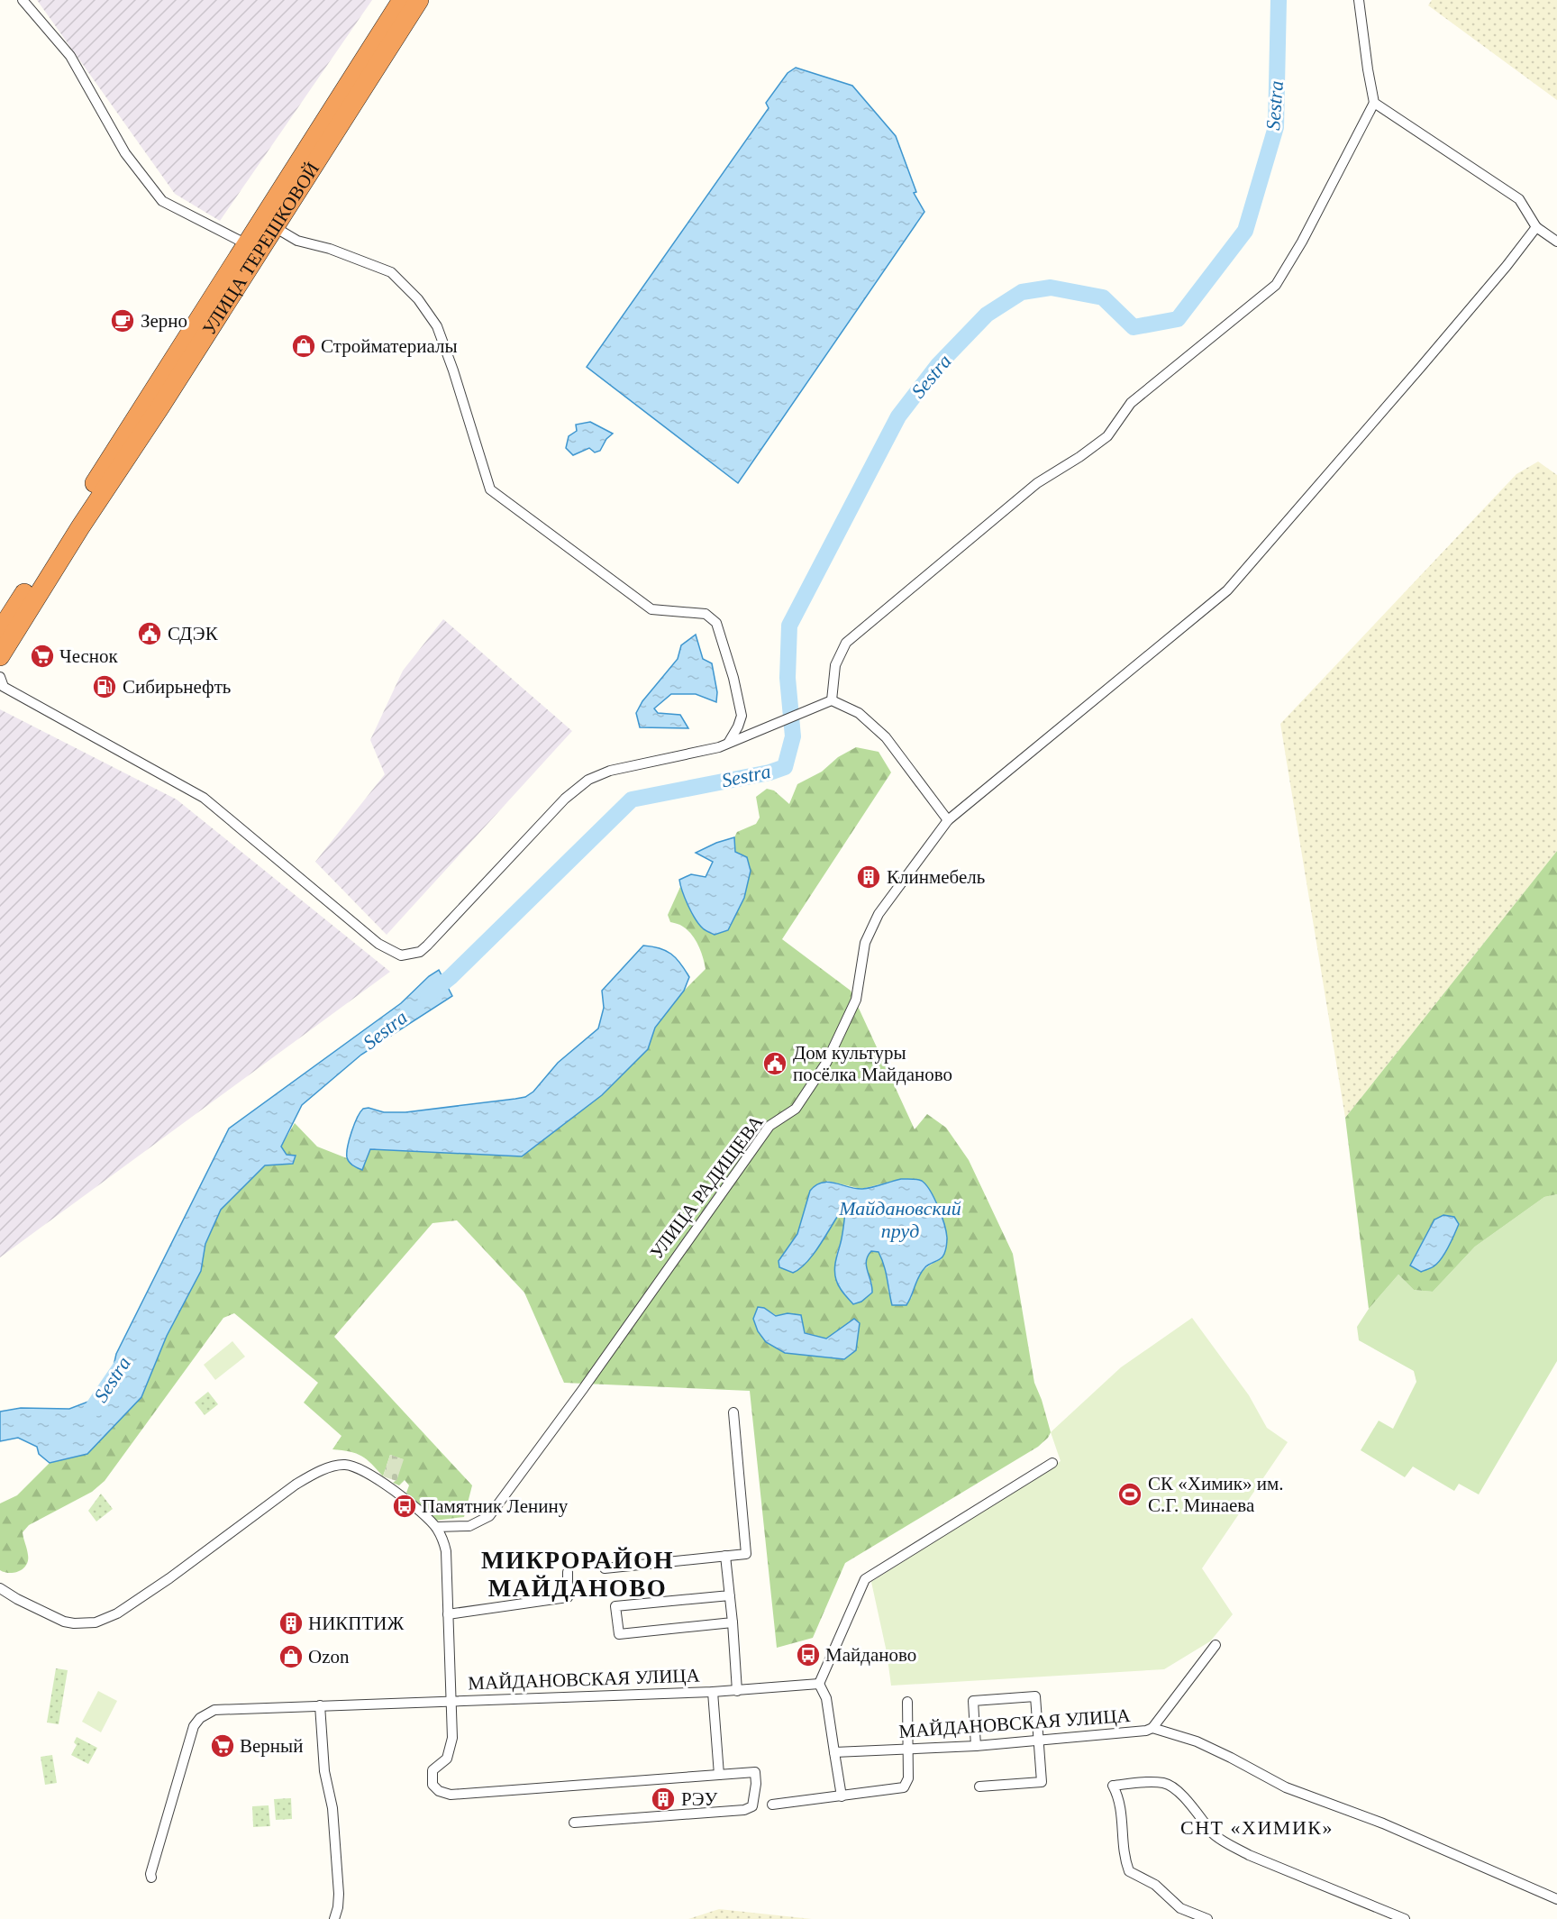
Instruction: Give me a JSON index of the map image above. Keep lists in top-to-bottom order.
{
  "streets": {
    "highway": ["УЛИЦА ТЕРЕШКОВОЙ"],
    "street": ["УЛИЦА РАДИЩЕВА", "МАЙДАНОВСКАЯ УЛИЦА"]
  },
  "crossings": [
    ["УЛИЦА РАДИЩЕВА", "МАЙДАНОВСКАЯ УЛИЦА"]
  ],
  "districts": ["МИКРОРАЙОН МАЙДАНОВО", "СНТ «ХИМИК»"],
  "water": ["Sestra", "Майдановский пруд"],
  "places": {
    "cafe": ["Зерно"],
    "shop": ["Стройматериалы", "Ozon"],
    "public building": ["СДЭК", "Дом культуры посёлка Майданово"],
    "supermarket": ["Чеснок", "Верный"],
    "fuel station": ["Сибирьнефть"],
    "building": ["Клинмебель", "НИКПТИЖ", "РЭУ"],
    "sports": ["СК «Химик» им. С.Г. Минаева"],
    "bus stop": ["Памятник Ленину", "Майданово"]
  }
}
